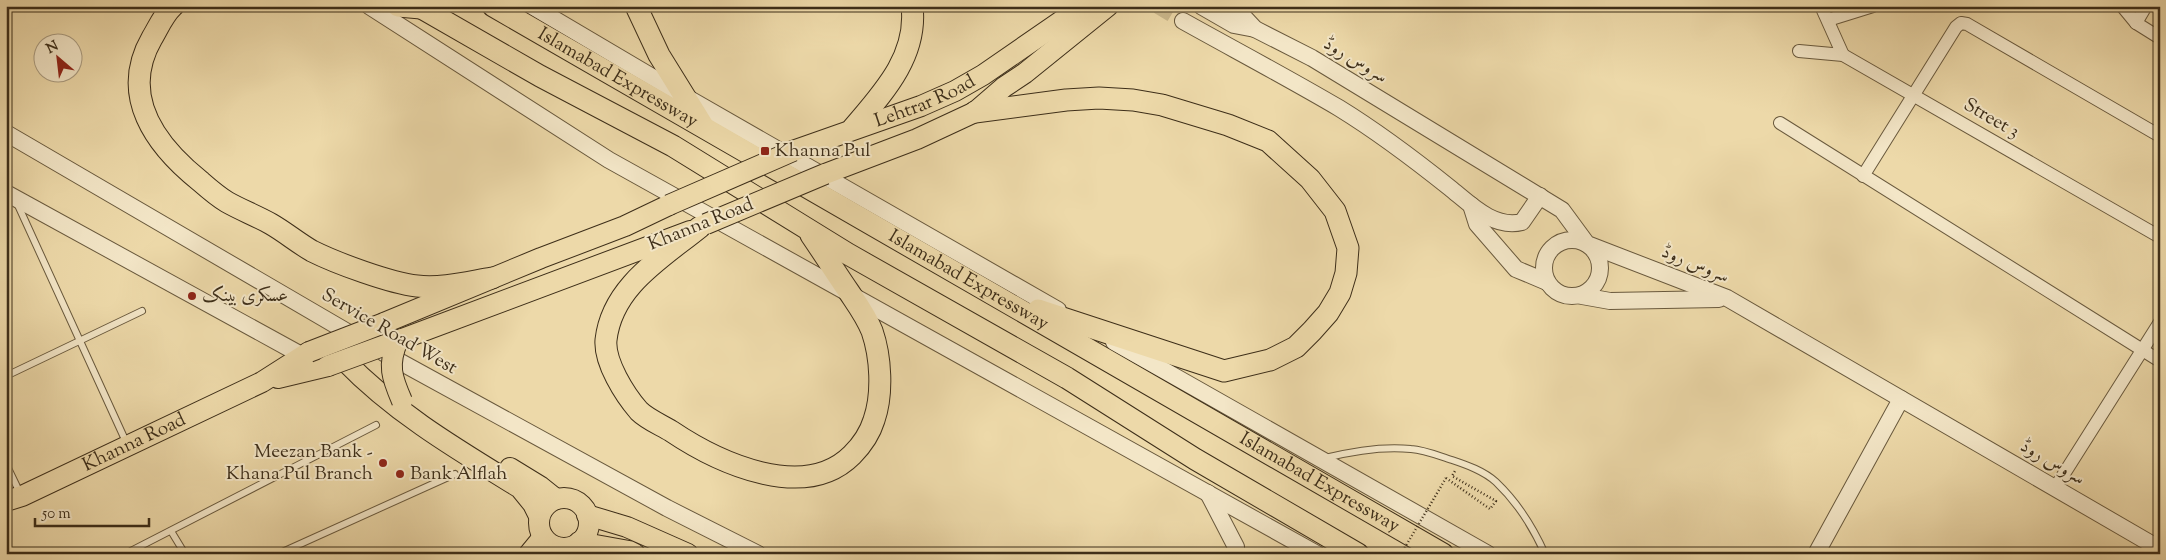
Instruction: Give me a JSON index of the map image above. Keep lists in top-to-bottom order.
{
  "streets": {
    "highway": ["Islamabad Expressway"],
    "main road": ["Lehtrar Road", "Khanna Road"],
    "street": ["سروس روڈ", "Street 3", "Service Road West"]
  },
  "crossings": [
    ["Lehtrar Road", "Khanna Road"]
  ],
  "places": {
    "transit": ["Khanna Pul"],
    "other": ["عسکری بینک", "Meezan Bank - Khana Pul Branch", "Bank Alflah"]
  },
  "scale_bar": "50 m",
  "north": "top left"
}
